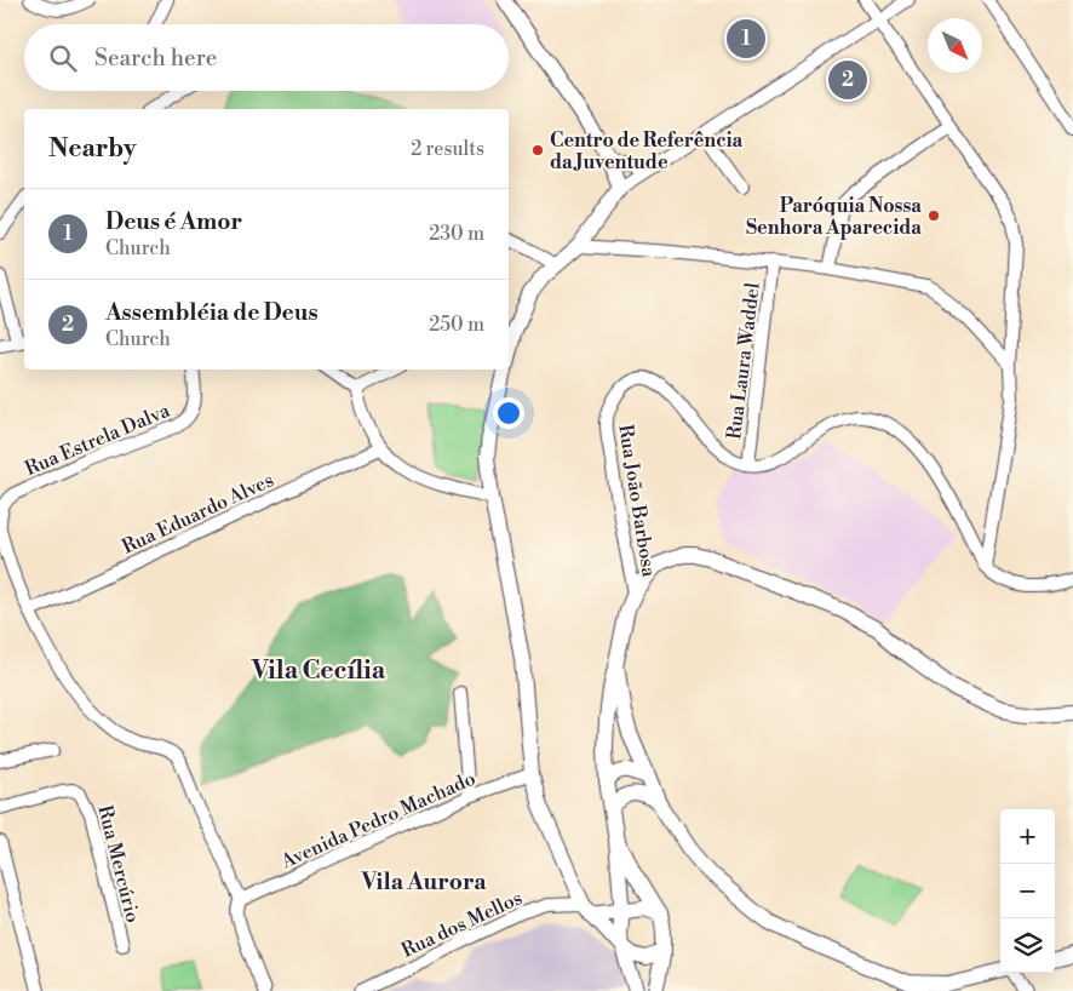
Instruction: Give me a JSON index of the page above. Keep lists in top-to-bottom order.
{
  "streets": {
    "street": [
      "Rua Laura Waddel",
      "Rua Estrela Dalva",
      "Rua João Barbosa",
      "Rua Eduardo Alves",
      "Avenida Pedro Machado",
      "Rua Mercúrio",
      "Rua dos Mellos"
    ]
  },
  "crossings": [
    ["Rua Laura Waddel", "Rua João Barbosa"]
  ],
  "districts": ["Vila Cecília", "Vila Aurora"],
  "places": ["Centro de Referência da Juventude", "Paróquia Nossa Senhora Aparecida"],
  "north": "bottom right",
  "page": {
    "pins": ["1", "2"],
    "search": "Search here",
    "heading": ["Nearby", "2 results"],
    "list": [
      {
        "mark": "1",
        "name": "Deus é Amor",
        "note": "Church",
        "value": "230 m"
      },
      {
        "mark": "2",
        "name": "Assembléia de Deus",
        "note": "Church",
        "value": "250 m"
      }
    ],
    "map_buttons": ["+", "−"]
  }
}
